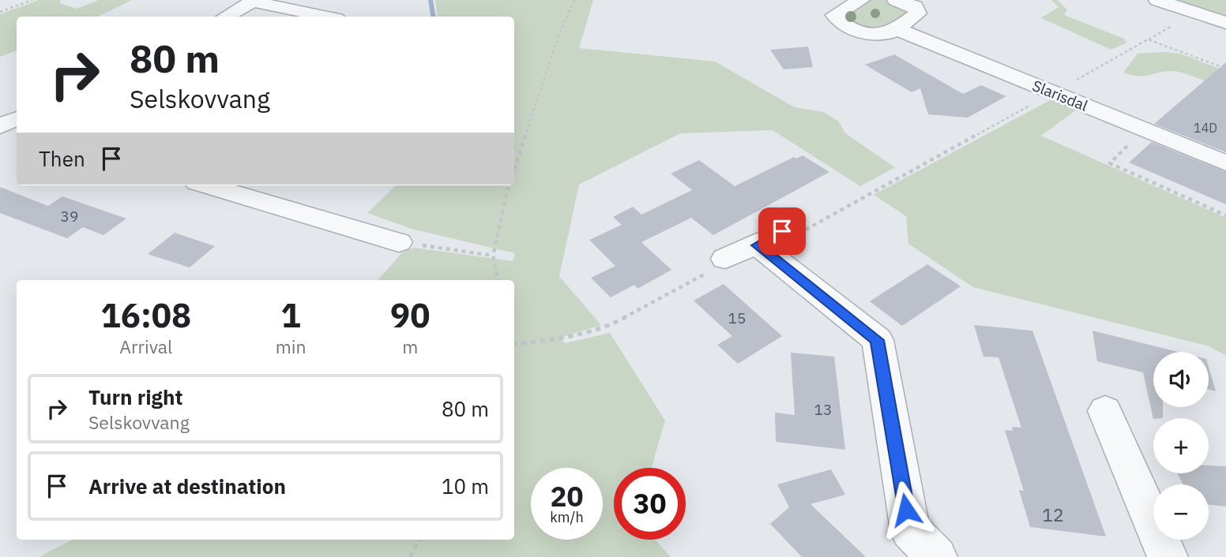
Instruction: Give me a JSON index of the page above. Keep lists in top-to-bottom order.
{
  "streets": {
    "street": ["Slarisdal"]
  },
  "house_numbers": [
    "14D",
    "39",
    "15",
    "13",
    "12"
  ],
  "page": {
    "turn": ["80 m", "Selskovvang"],
    "then": "Then",
    "eta": [
      "16:08",
      "Arrival",
      "1",
      "min",
      "90",
      "m"
    ],
    "map_buttons": ["+", "−"],
    "list": [
      {
        "name": "Turn right",
        "note": "Selskovvang",
        "value": "80 m"
      },
      {
        "name": "Arrive at destination",
        "value": "10 m"
      }
    ],
    "speed": "20 km/h",
    "limit": "30"
  }
}
